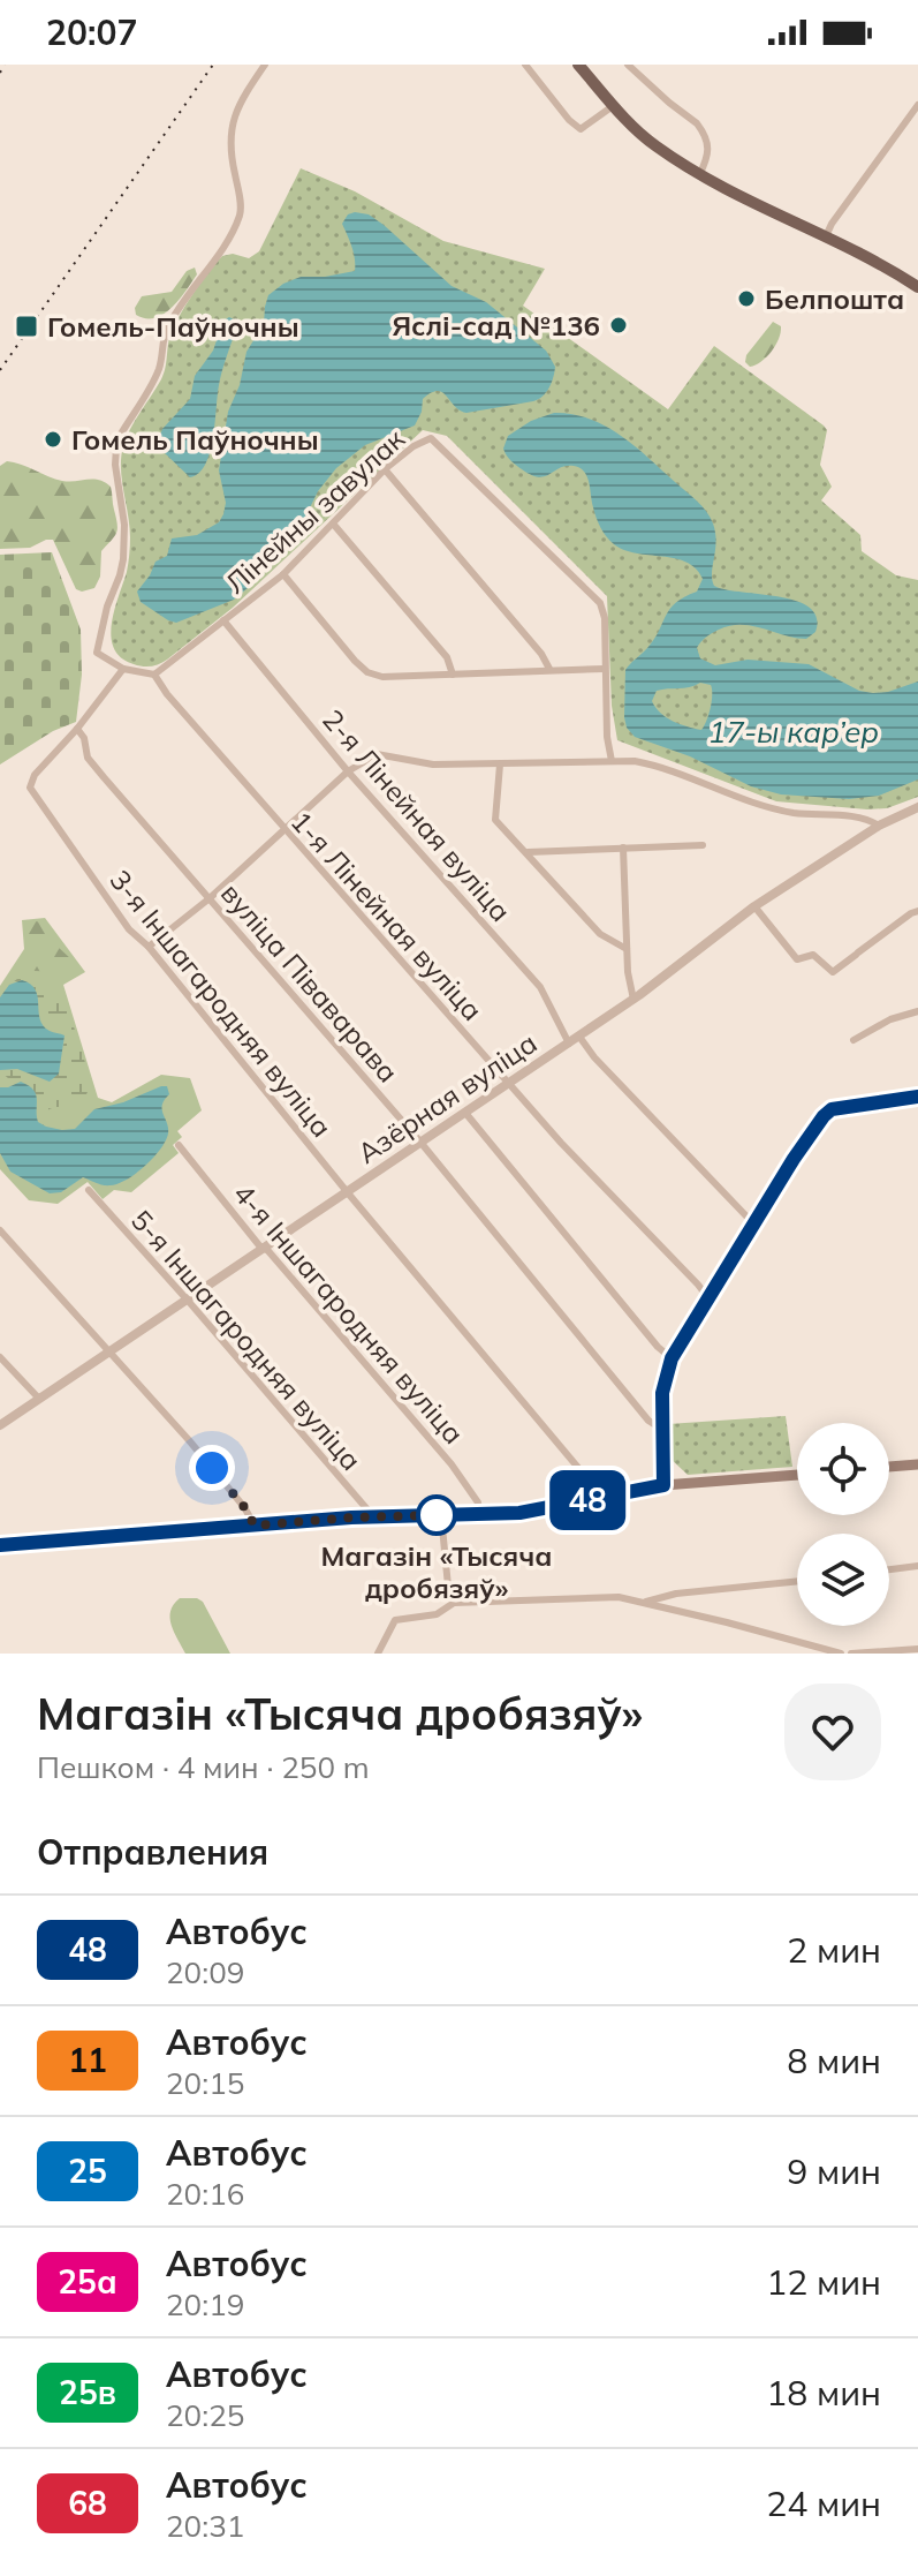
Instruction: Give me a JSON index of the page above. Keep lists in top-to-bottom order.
{
  "streets": {
    "street": [
      "Лінейны завулак",
      "2-я Лінейная вуліца",
      "1-я Лінейная вуліца",
      "вуліца Піваварава",
      "3-я Іншагародняя вуліца",
      "Азёрная вуліца",
      "4-я Іншагародняя вуліца",
      "5-я Іншагародняя вуліца"
    ]
  },
  "crossings": [
    ["Лінейны завулак", "2-я Лінейная вуліца"],
    ["Лінейны завулак", "1-я Лінейная вуліца"],
    ["2-я Лінейная вуліца", "Азёрная вуліца"],
    ["1-я Лінейная вуліца", "Азёрная вуліца"],
    ["вуліца Піваварава", "3-я Іншагародняя вуліца"],
    ["вуліца Піваварава", "Азёрная вуліца"],
    ["3-я Іншагародняя вуліца", "Азёрная вуліца"],
    ["Азёрная вуліца", "4-я Іншагародняя вуліца"],
    ["Азёрная вуліца", "5-я Іншагародняя вуліца"]
  ],
  "water": ["17-ы кар’ер"],
  "places": {
    "other": [
      "Белпошта",
      "Яслі-сад №136",
      "Гомель Паўночны",
      "Магазін «Тысяча дробязяў»"
    ],
    "transit": ["Гомель-Паўночны"]
  },
  "lines": ["bus line 48"],
  "page": {
    "status": "20:07",
    "on_map": "48",
    "heading": [
      ["Магазін «Тысяча дробязяў»", "Пешком · 4 мин · 250 m"],
      "Отправления"
    ],
    "list": [
      {
        "mark": "48",
        "name": "Автобус",
        "note": "20:09",
        "value": "2 мин"
      },
      {
        "mark": "11",
        "name": "Автобус",
        "note": "20:15",
        "value": "8 мин"
      },
      {
        "mark": "25",
        "name": "Автобус",
        "note": "20:16",
        "value": "9 мин"
      },
      {
        "mark": "25а",
        "name": "Автобус",
        "note": "20:19",
        "value": "12 мин"
      },
      {
        "mark": "25в",
        "name": "Автобус",
        "note": "20:25",
        "value": "18 мин"
      },
      {
        "mark": "68",
        "name": "Автобус",
        "note": "20:31",
        "value": "24 мин"
      }
    ]
  }
}
